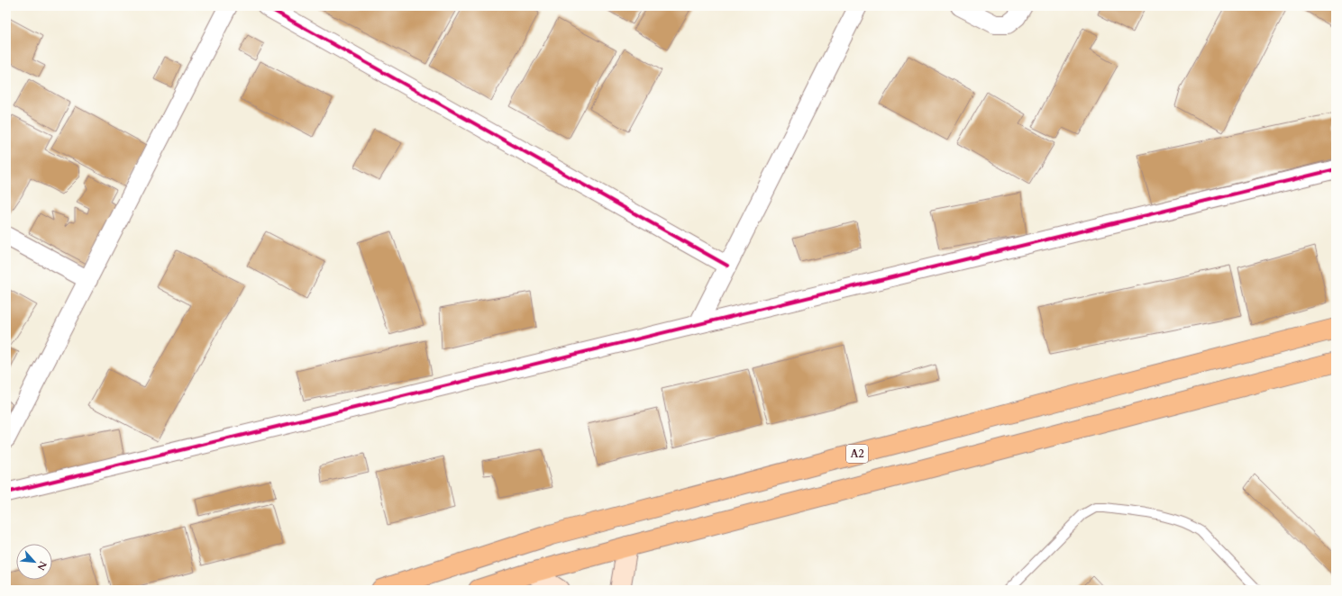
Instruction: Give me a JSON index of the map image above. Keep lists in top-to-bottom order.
{
  "streets": {
    "highway": ["A2"]
  },
  "north": "bottom right"
}
